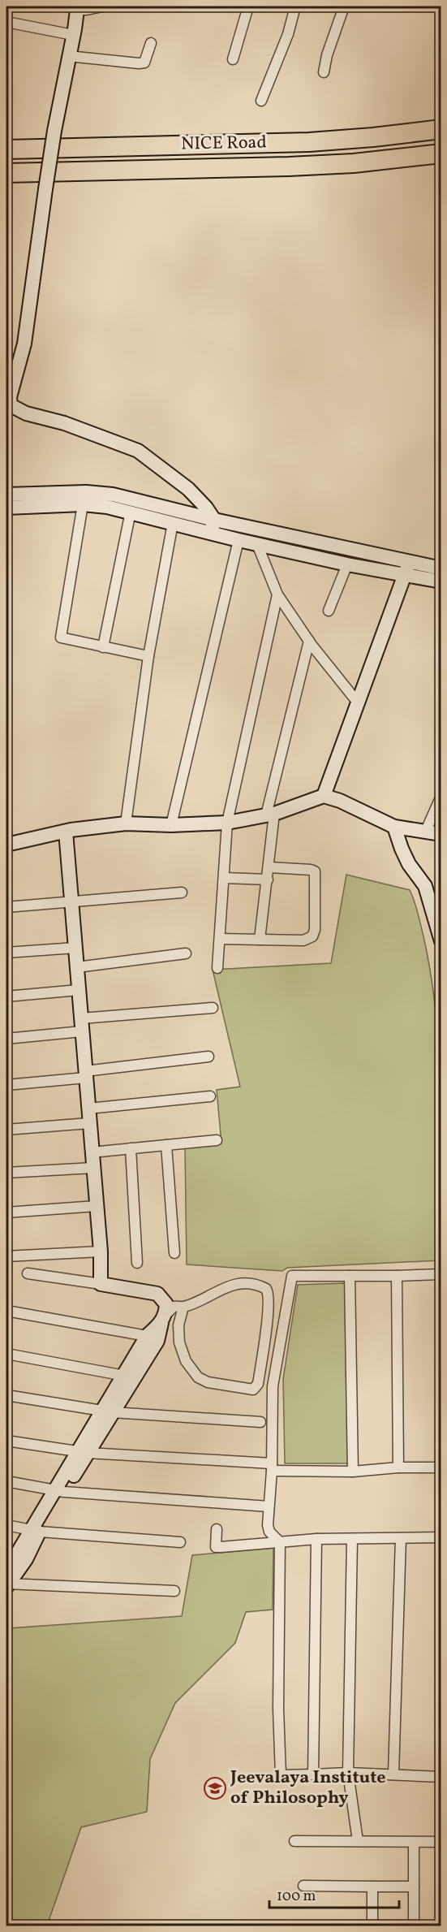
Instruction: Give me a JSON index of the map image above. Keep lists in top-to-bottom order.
{
  "streets": {
    "highway": ["NICE Road"]
  },
  "places": {
    "school or university": ["Jeevalaya Institute of Philosophy"]
  },
  "scale_bar": "100 m"
}
